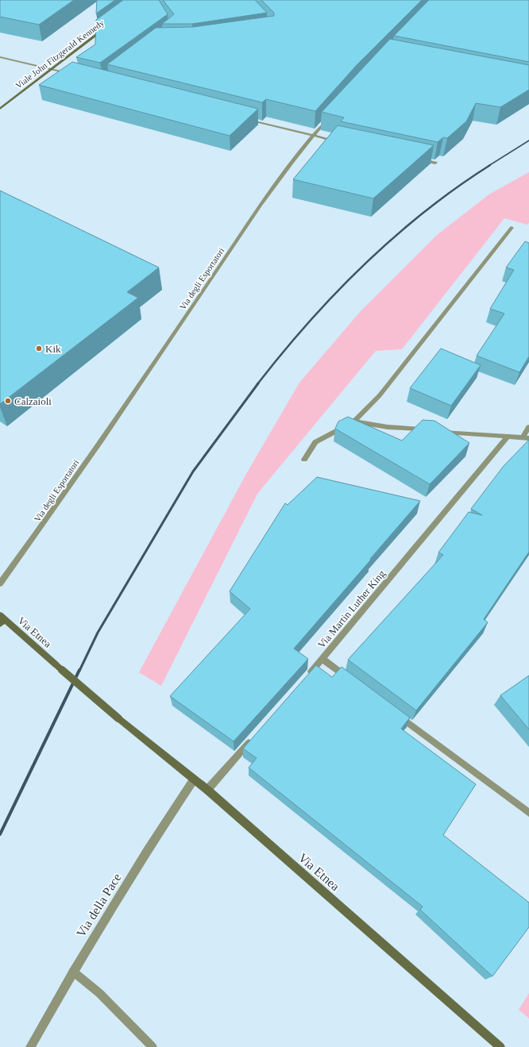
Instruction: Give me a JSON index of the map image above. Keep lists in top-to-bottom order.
{
  "streets": {
    "main road": ["Viale John Fitzgerald Kennedy", "Via Etnea"],
    "street": ["Via degli Esportatori", "Via Martin Luther King", "Via della Pace"]
  },
  "crossings": [
    ["Via Etnea", "Via della Pace"]
  ],
  "places": ["Kik", "Calzaioli"]
}
